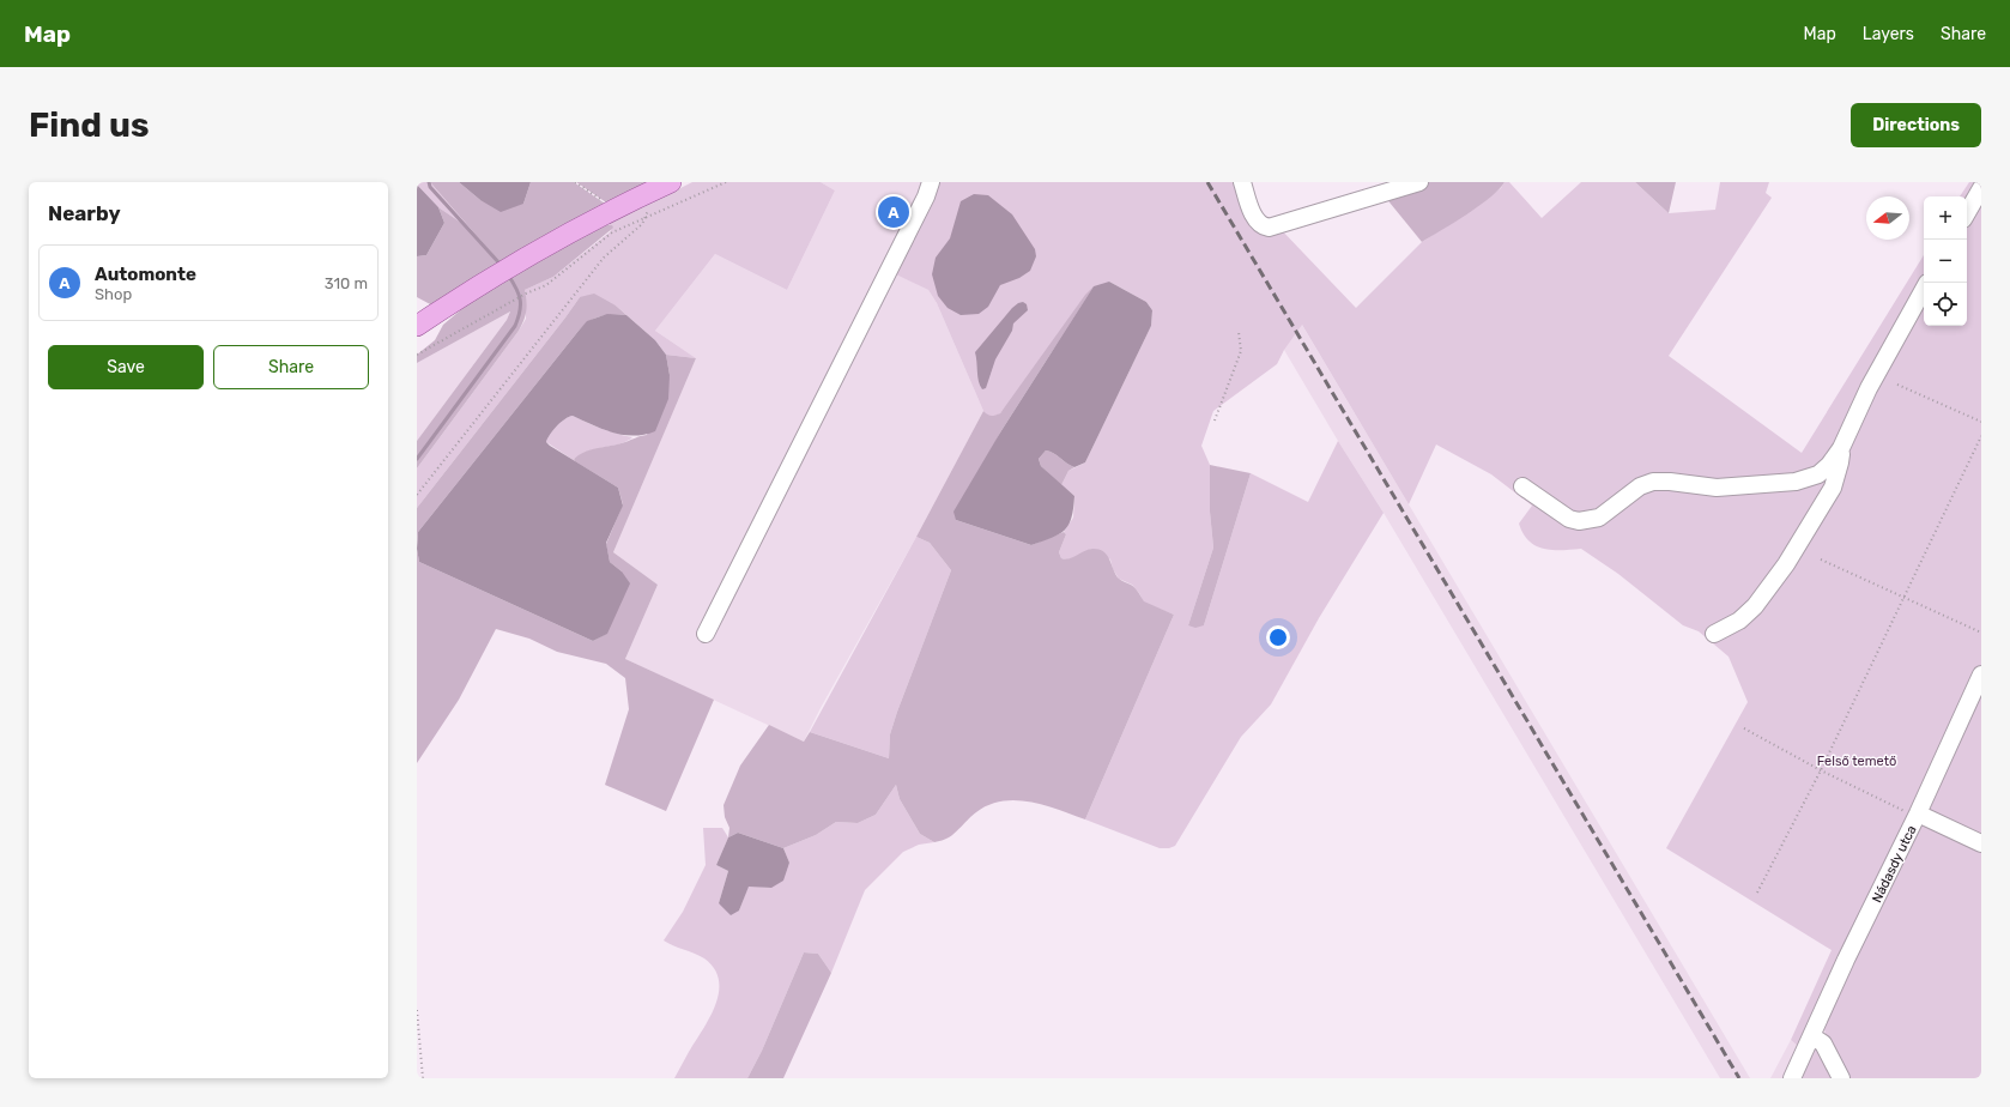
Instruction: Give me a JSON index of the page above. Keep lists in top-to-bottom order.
{
  "streets": {
    "street": ["Nádasdy utca"]
  },
  "parks": ["Felső temető"],
  "north": "left",
  "page": {
    "header": "Map",
    "nav": ["Map", "Layers", "Share"],
    "buttons": [
      "Directions",
      ["Save", "Share"]
    ],
    "title": "Find us",
    "heading": "Nearby",
    "pins": "A",
    "map_buttons": ["+", "−"],
    "list": [
      {
        "mark": "A",
        "name": "Automonte",
        "note": "Shop",
        "value": "310 m"
      }
    ]
  }
}
